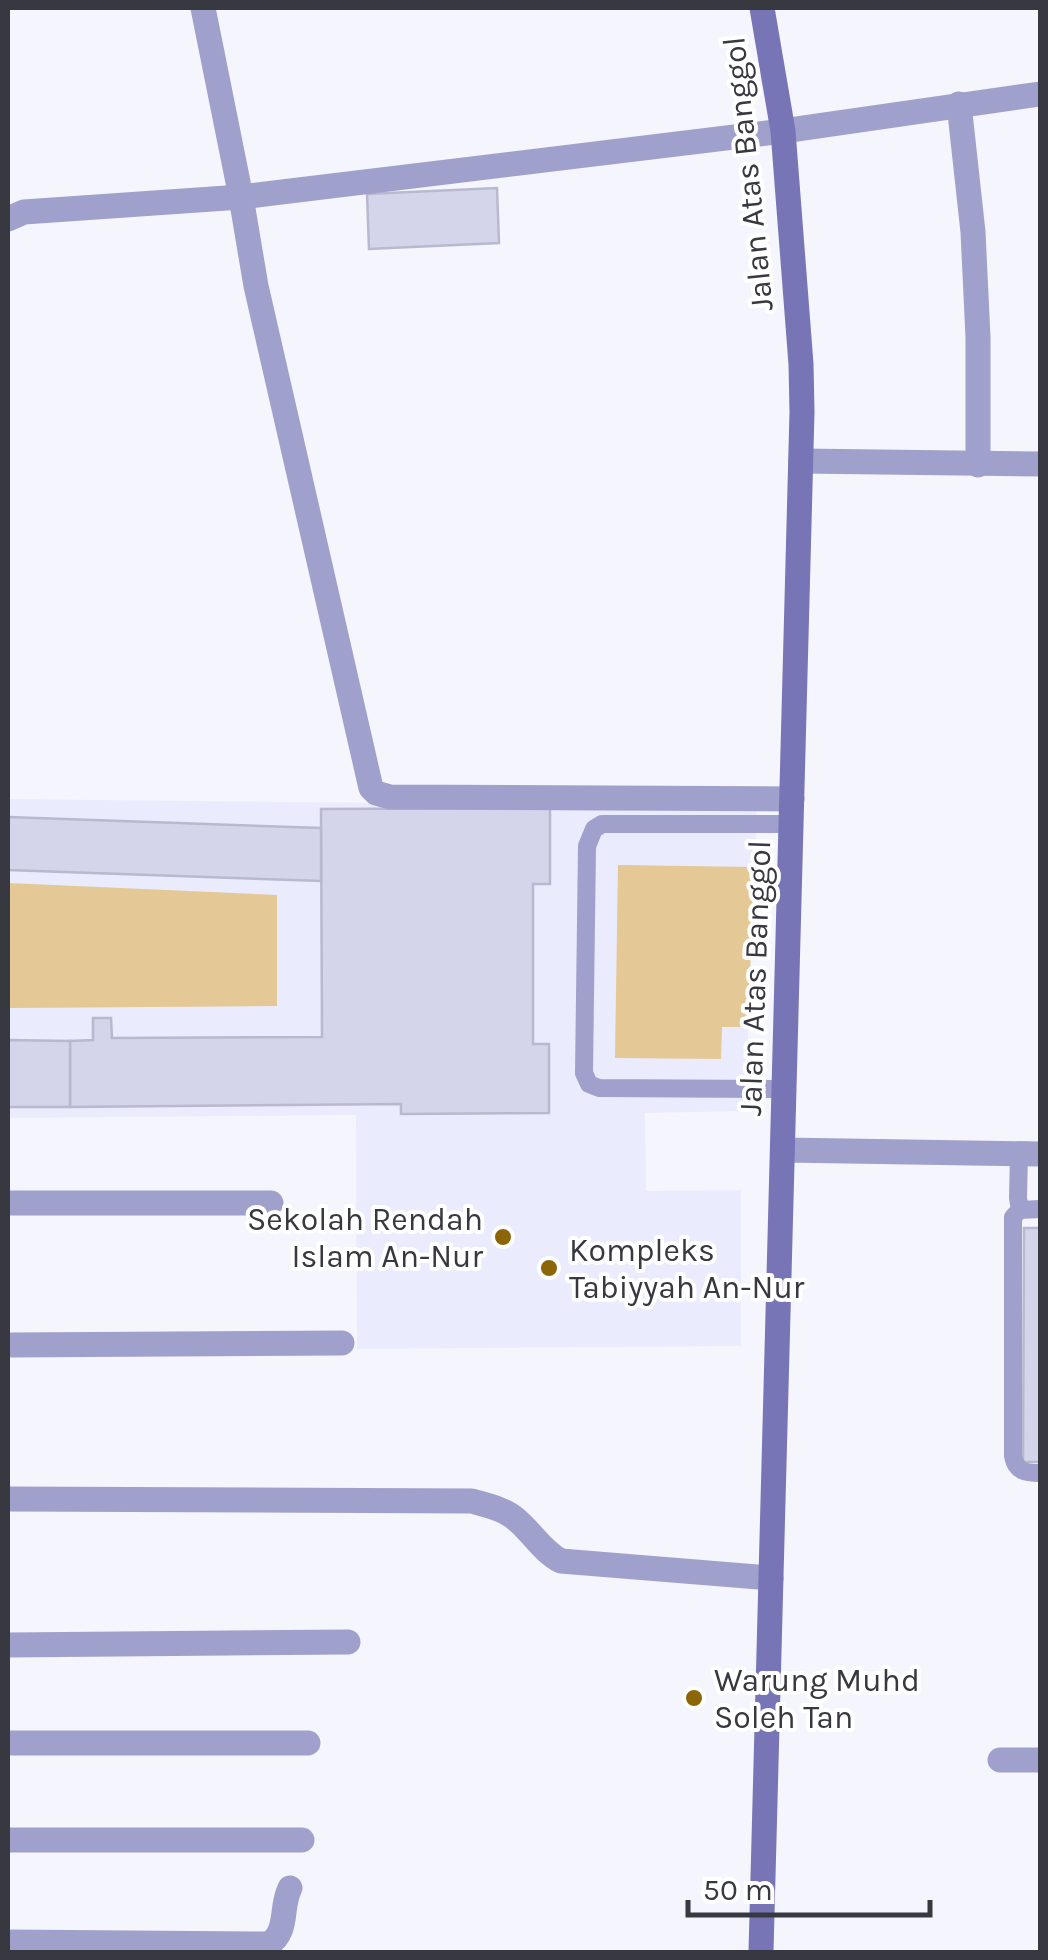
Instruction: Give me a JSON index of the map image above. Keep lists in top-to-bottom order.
{
  "streets": {
    "main road": ["Jalan Atas Banggol"]
  },
  "places": ["Sekolah Rendah Islam An-Nur", "Kompleks Tabiyyah An-Nur", "Warung Muhd Soleh Tan"],
  "scale_bar": "50 m"
}
